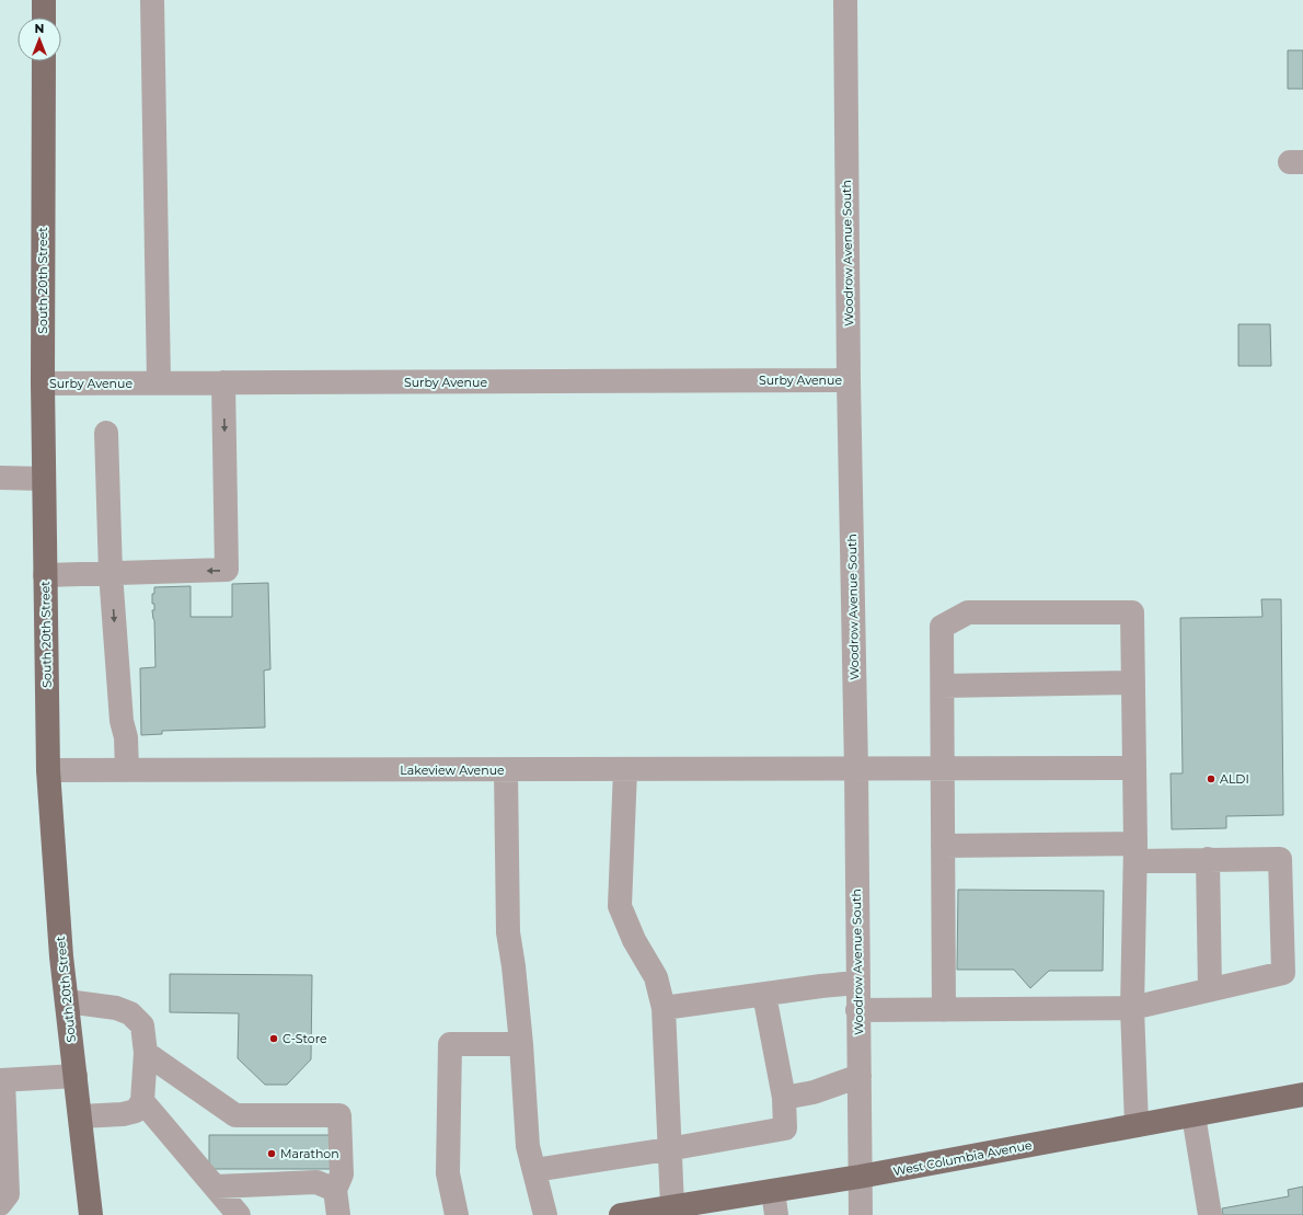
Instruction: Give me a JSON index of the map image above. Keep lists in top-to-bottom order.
{
  "streets": {
    "main road": ["South 20th Street", "West Columbia Avenue"],
    "street": ["Woodrow Avenue South", "Surby Avenue", "Lakeview Avenue"]
  },
  "crossings": [
    ["Woodrow Avenue South", "Surby Avenue"],
    ["Woodrow Avenue South", "Lakeview Avenue"],
    ["Woodrow Avenue South", "West Columbia Avenue"],
    ["South 20th Street", "Surby Avenue"],
    ["South 20th Street", "Lakeview Avenue"]
  ],
  "places": ["ALDI", "C-Store", "Marathon"],
  "north": "top"
}
